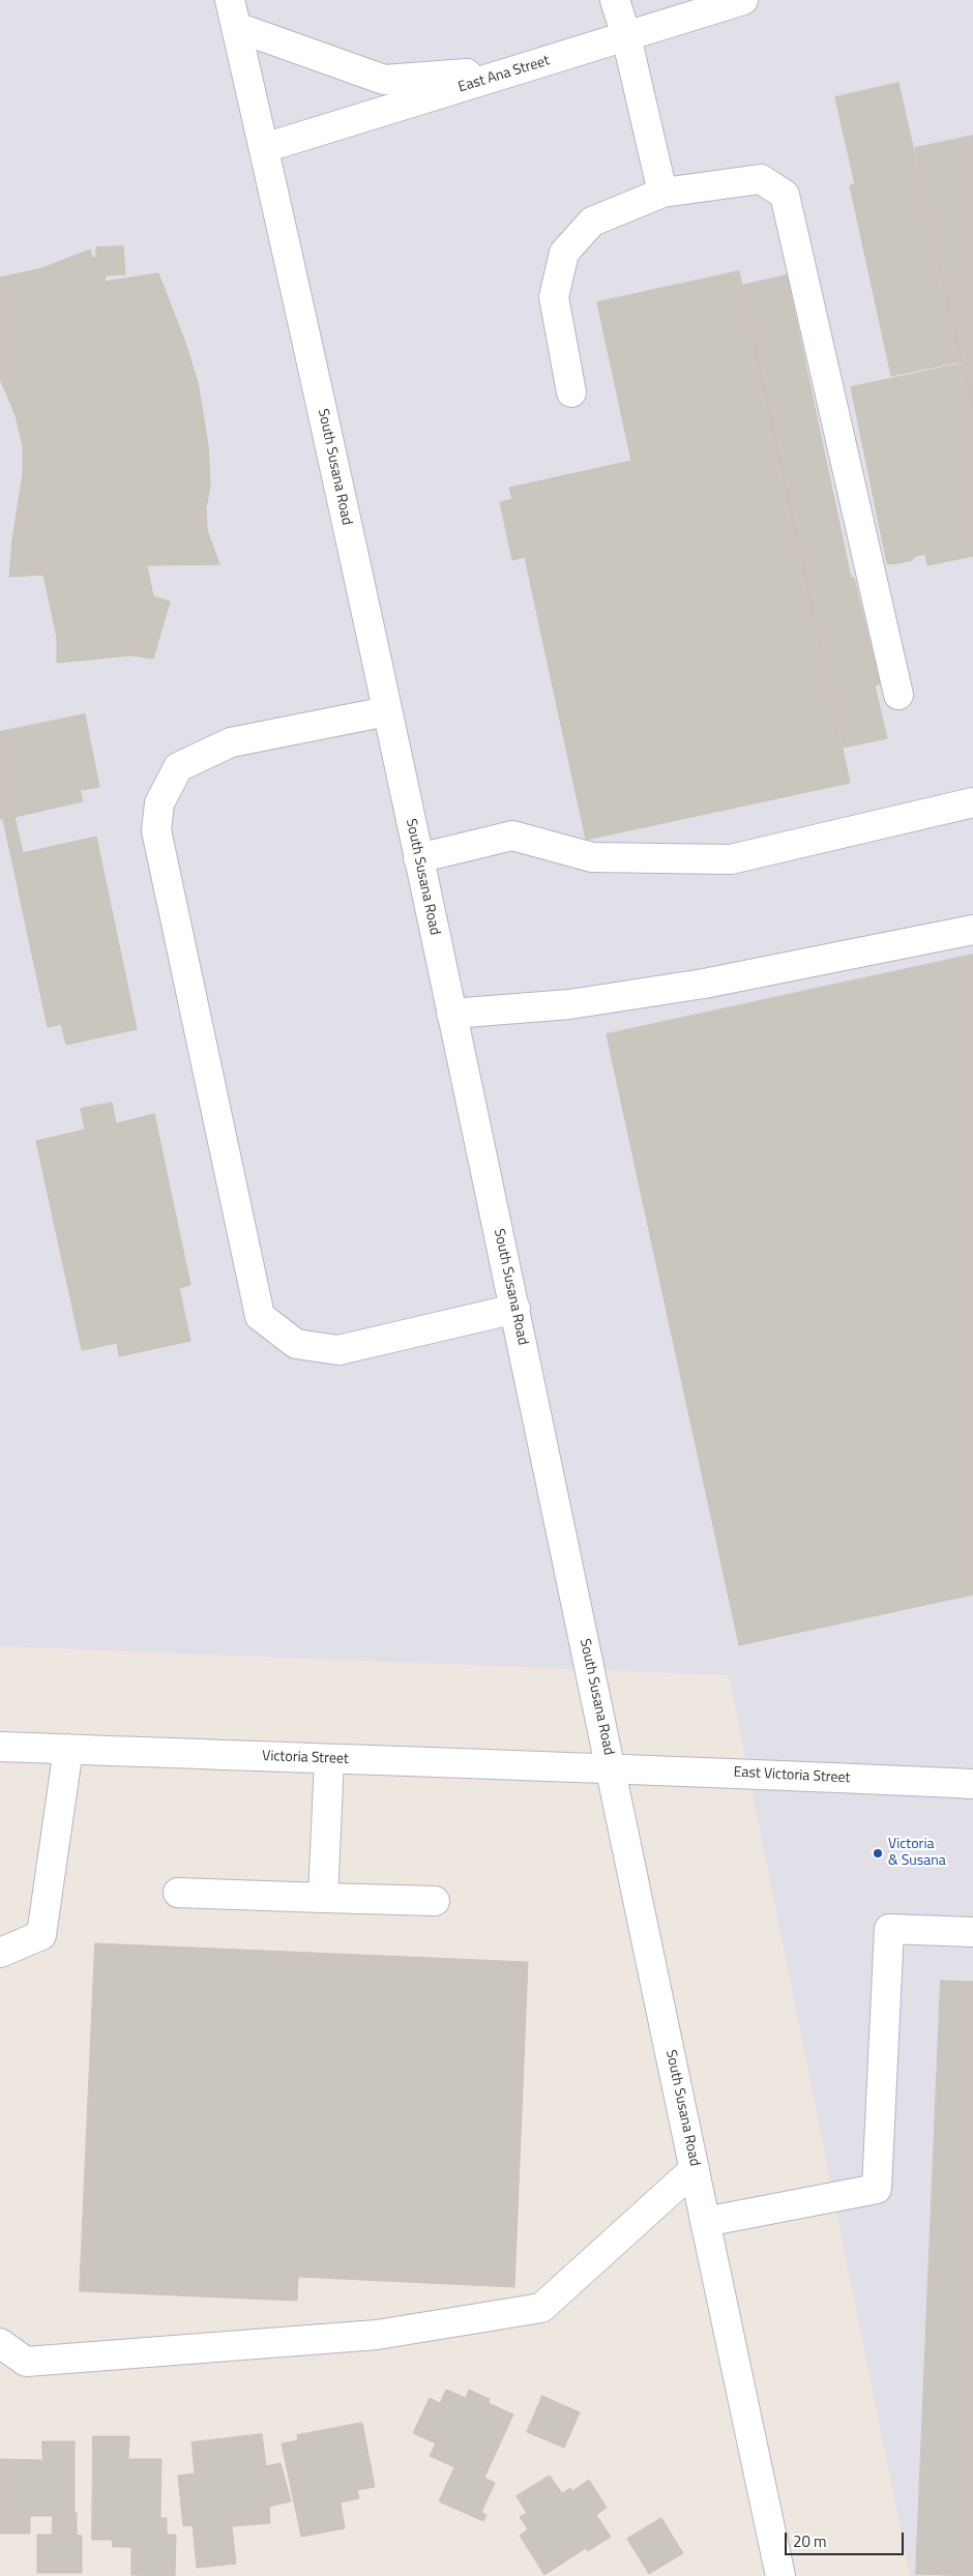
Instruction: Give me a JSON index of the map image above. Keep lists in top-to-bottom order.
{
  "streets": {
    "street": [
      "East Ana Street",
      "South Susana Road",
      "Victoria Street",
      "East Victoria Street"
    ]
  },
  "crossings": [
    ["East Ana Street", "South Susana Road"],
    ["South Susana Road", "Victoria Street"],
    ["South Susana Road", "East Victoria Street"],
    ["Victoria Street", "East Victoria Street"]
  ],
  "places": ["Victoria & Susana"],
  "scale_bar": "20 m"
}
